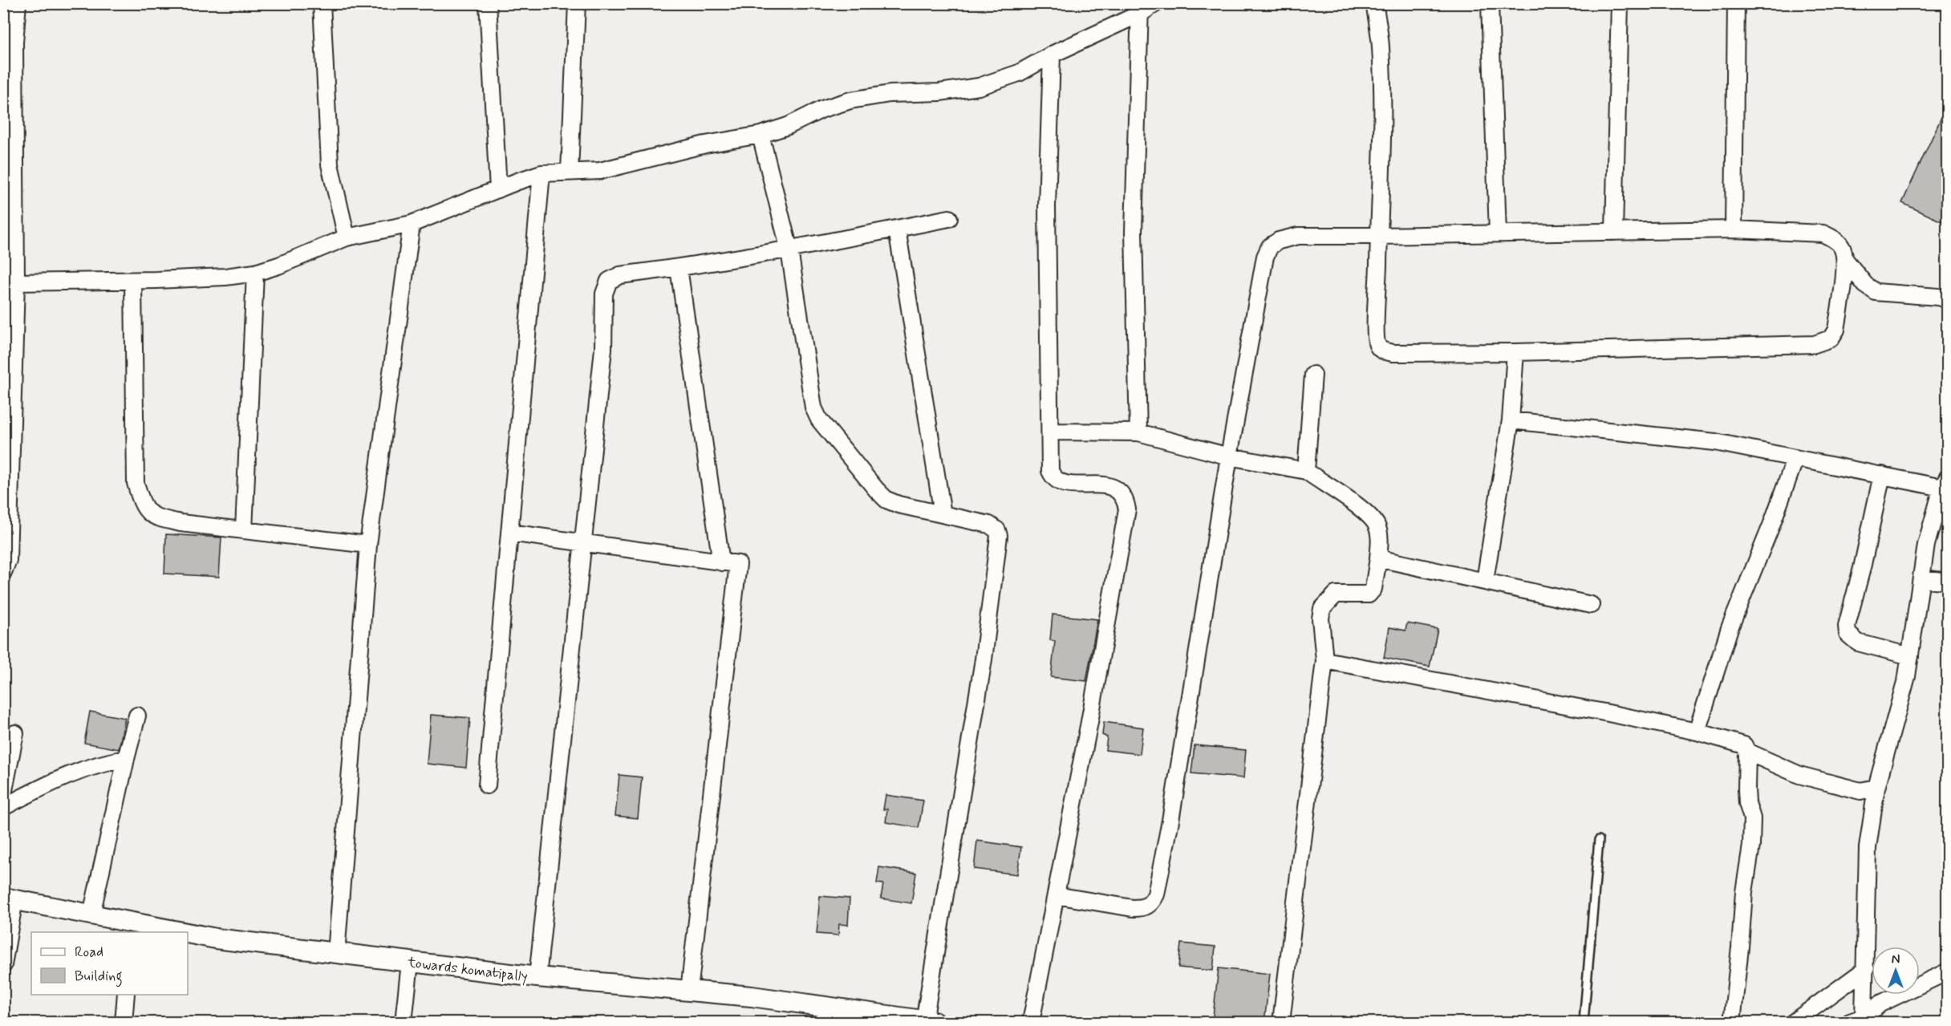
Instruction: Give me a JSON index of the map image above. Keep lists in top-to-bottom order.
{
  "streets": {
    "street": ["towards komatipally"]
  },
  "legend": ["Road", "Building"],
  "north": "top"
}
